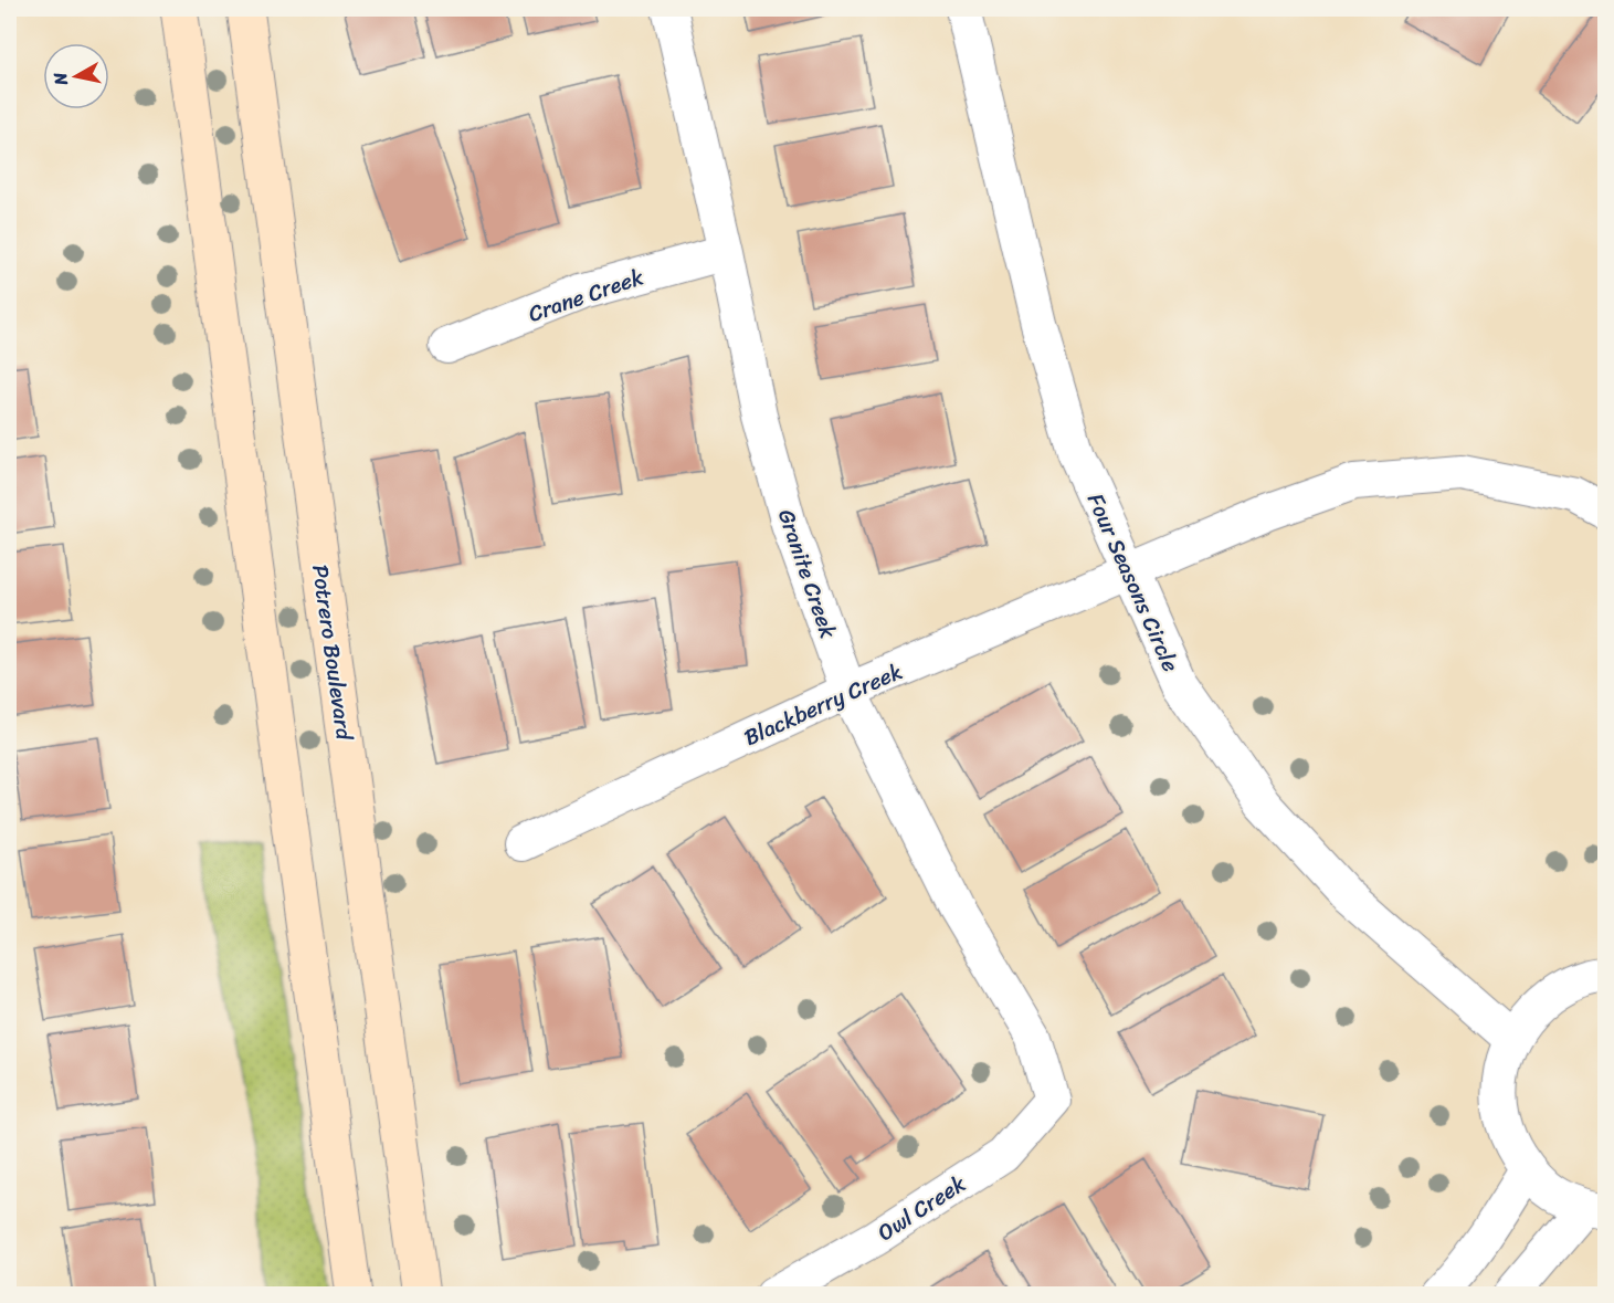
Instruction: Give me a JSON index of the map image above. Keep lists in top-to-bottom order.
{
  "streets": {
    "street": [
      "Crane Creek",
      "Granite Creek",
      "Four Seasons Circle",
      "Potrero Boulevard",
      "Blackberry Creek",
      "Owl Creek"
    ]
  },
  "crossings": [
    ["Crane Creek", "Granite Creek"],
    ["Granite Creek", "Blackberry Creek"],
    ["Granite Creek", "Owl Creek"],
    ["Four Seasons Circle", "Blackberry Creek"]
  ],
  "north": "left"
}
